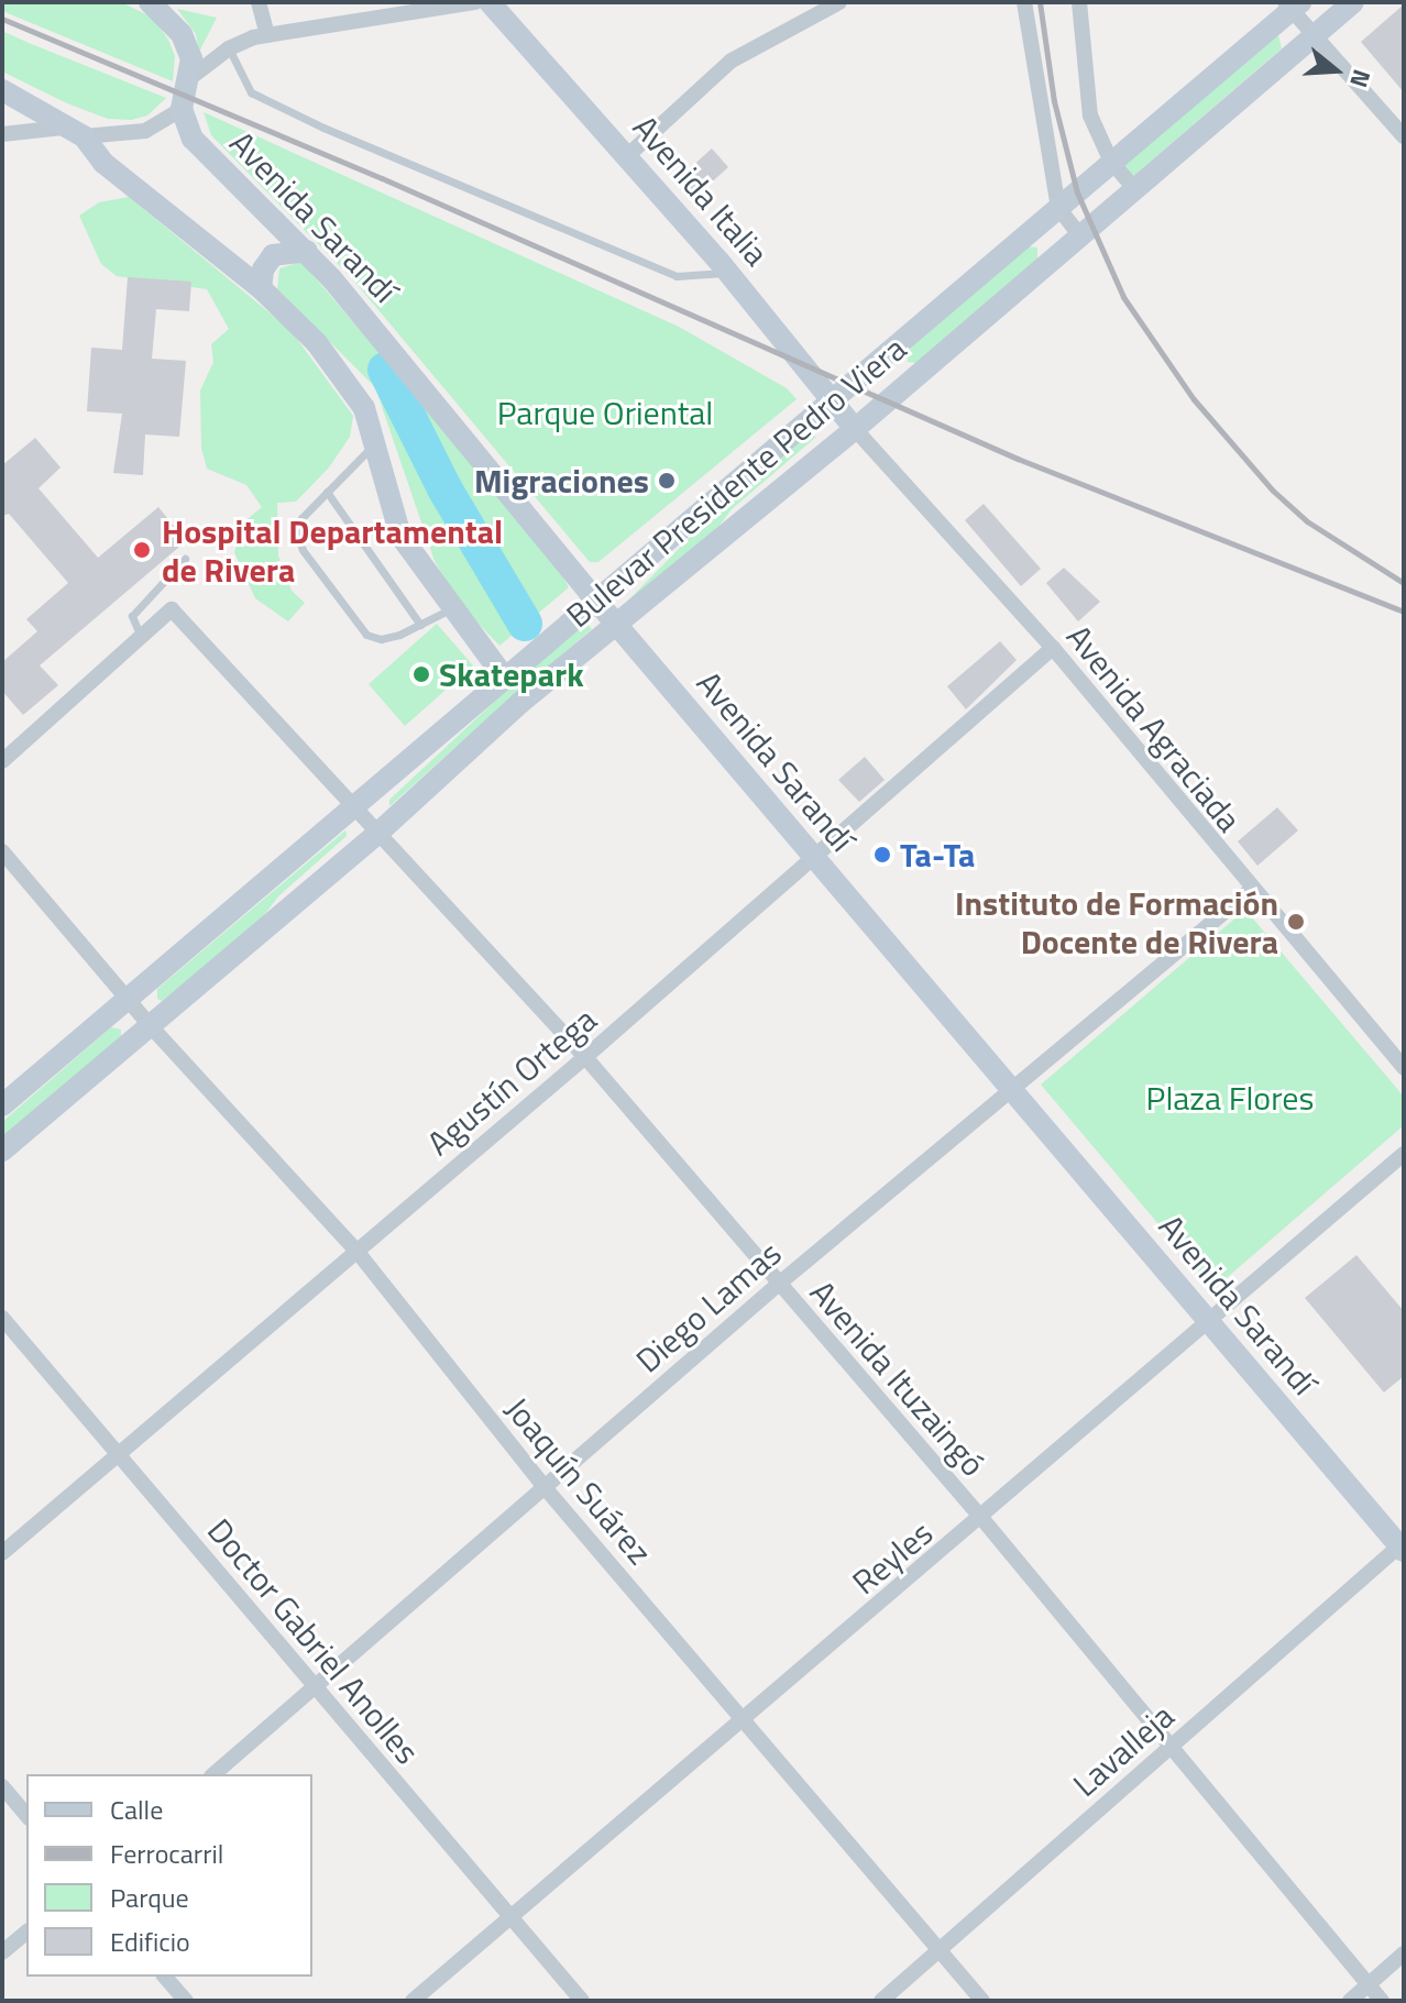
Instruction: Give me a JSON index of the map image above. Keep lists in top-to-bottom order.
{
  "streets": {
    "street": [
      "Avenida Italia",
      "Avenida Sarandí",
      "Bulevar Presidente Pedro Viera",
      "Avenida Agraciada",
      "Agustín Ortega",
      "Diego Lamas",
      "Avenida Ituzaingó",
      "Joaquín Suárez",
      "Reyles",
      "Doctor Gabriel Anolles",
      "Lavalleja"
    ]
  },
  "crossings": [
    ["Avenida Italia", "Bulevar Presidente Pedro Viera"],
    ["Avenida Italia", "Avenida Agraciada"],
    ["Avenida Sarandí", "Bulevar Presidente Pedro Viera"],
    ["Avenida Sarandí", "Agustín Ortega"],
    ["Avenida Sarandí", "Diego Lamas"],
    ["Avenida Sarandí", "Reyles"],
    ["Avenida Sarandí", "Lavalleja"],
    ["Bulevar Presidente Pedro Viera", "Avenida Agraciada"],
    ["Bulevar Presidente Pedro Viera", "Avenida Ituzaingó"],
    ["Bulevar Presidente Pedro Viera", "Joaquín Suárez"],
    ["Avenida Agraciada", "Agustín Ortega"],
    ["Avenida Agraciada", "Diego Lamas"],
    ["Agustín Ortega", "Avenida Ituzaingó"],
    ["Agustín Ortega", "Joaquín Suárez"],
    ["Agustín Ortega", "Doctor Gabriel Anolles"],
    ["Diego Lamas", "Avenida Ituzaingó"],
    ["Diego Lamas", "Joaquín Suárez"],
    ["Diego Lamas", "Doctor Gabriel Anolles"],
    ["Avenida Ituzaingó", "Reyles"],
    ["Avenida Ituzaingó", "Lavalleja"],
    ["Joaquín Suárez", "Reyles"],
    ["Joaquín Suárez", "Lavalleja"],
    ["Reyles", "Doctor Gabriel Anolles"]
  ],
  "parks": ["Parque Oriental", "Plaza Flores"],
  "places": [
    "Migraciones",
    "Hospital Departamental de Rivera",
    "Skatepark",
    "Ta-Ta",
    "Instituto de Formación Docente de Rivera"
  ],
  "legend": [
    "Calle",
    "Ferrocarril",
    "Parque",
    "Edificio"
  ],
  "north": "right"
}
